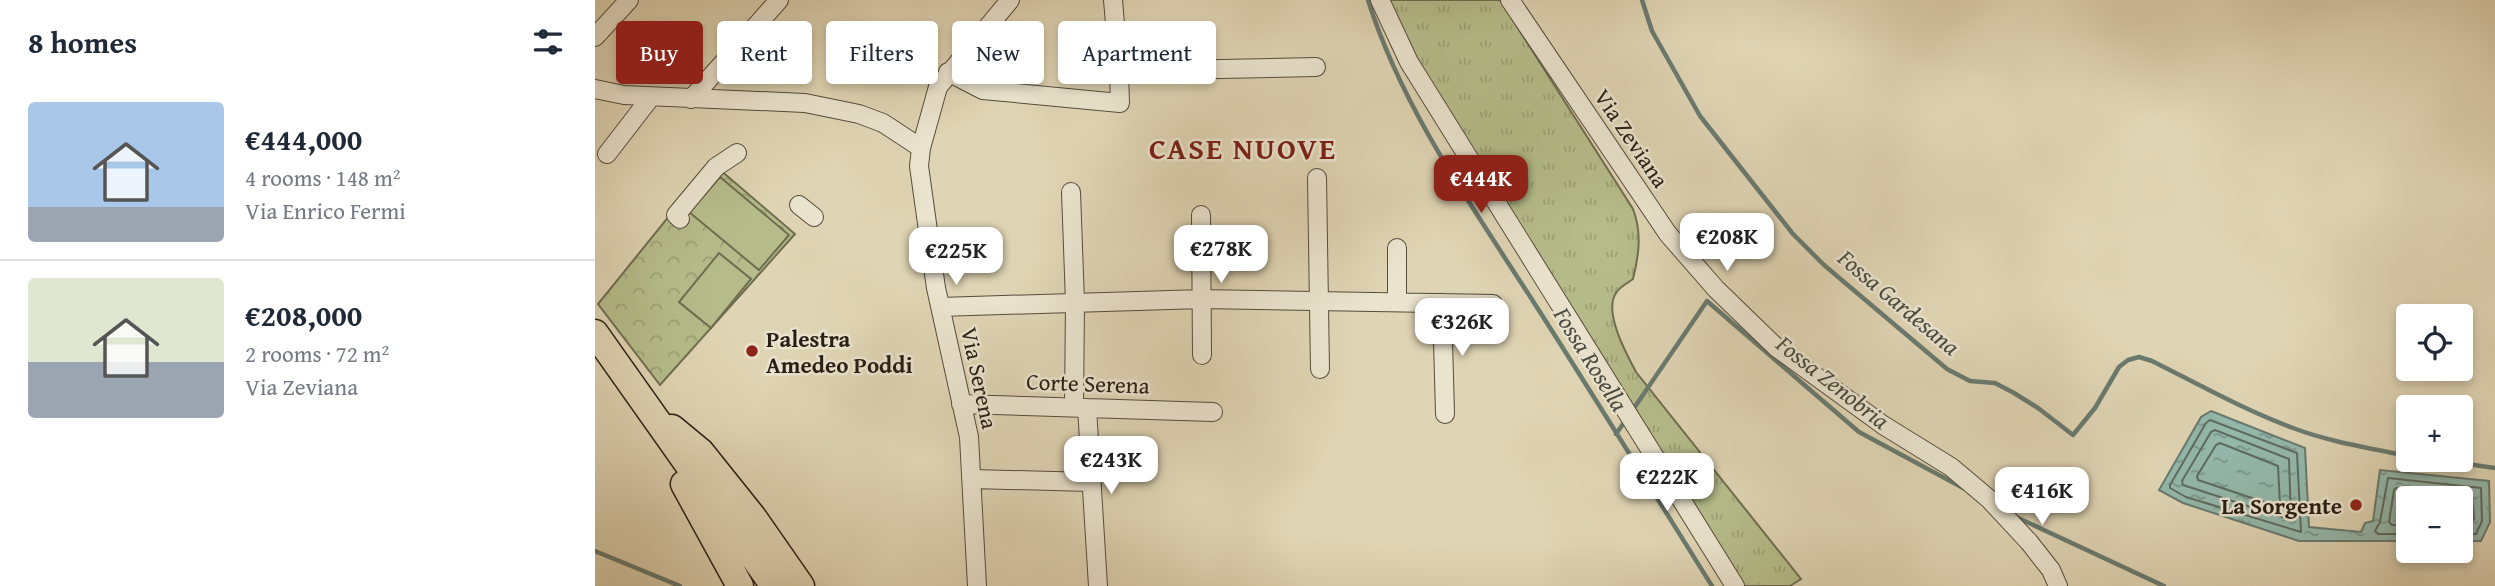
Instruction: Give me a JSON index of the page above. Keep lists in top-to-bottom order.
{
  "streets": {
    "street": ["Via Zeviana", "Via Serena", "Corte Serena"]
  },
  "crossings": [
    ["Via Serena", "Corte Serena"]
  ],
  "districts": ["CASE NUOVE"],
  "water": ["Fossa Gardesana", "Fossa Rosella", "Fossa Zenobria"],
  "places": ["Palestra Amedeo Poddi", "La Sorgente"],
  "page": {
    "heading": "8 homes",
    "chip": [
      "Buy",
      "Rent",
      "Filters",
      "New",
      "Apartment"
    ],
    "list": [
      {
        "name": "€444,000",
        "note": "4 rooms · 148 m² · Via Enrico Fermi"
      },
      {
        "name": "€208,000",
        "note": "2 rooms · 72 m² · Via Zeviana"
      }
    ],
    "price": [
      "€444K",
      "€208K",
      "€278K",
      "€225K",
      "€326K",
      "€243K",
      "€222K",
      "€416K"
    ],
    "map_buttons": ["+", "−"]
  }
}
